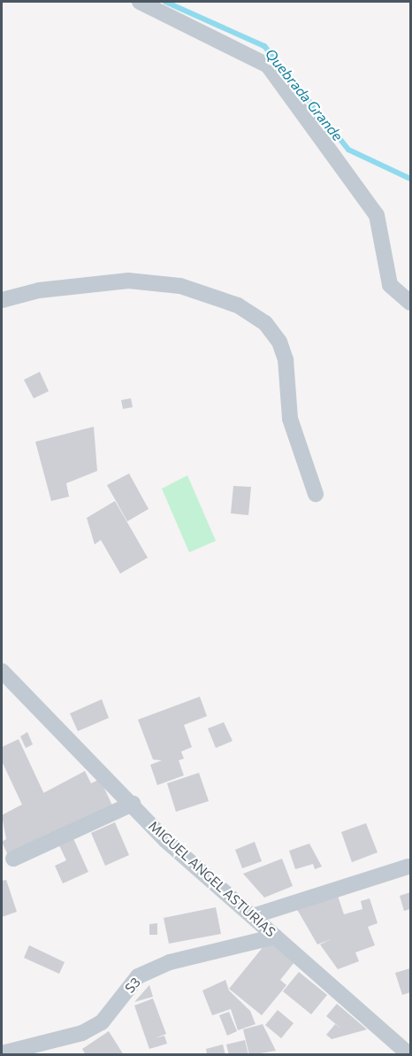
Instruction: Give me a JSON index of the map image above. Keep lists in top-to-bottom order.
{
  "streets": {
    "street": ["MIGUEL ANGEL ASTURIAS", "S3"]
  },
  "crossings": [
    ["MIGUEL ANGEL ASTURIAS", "S3"]
  ],
  "water": ["Quebrada Grande"]
}
